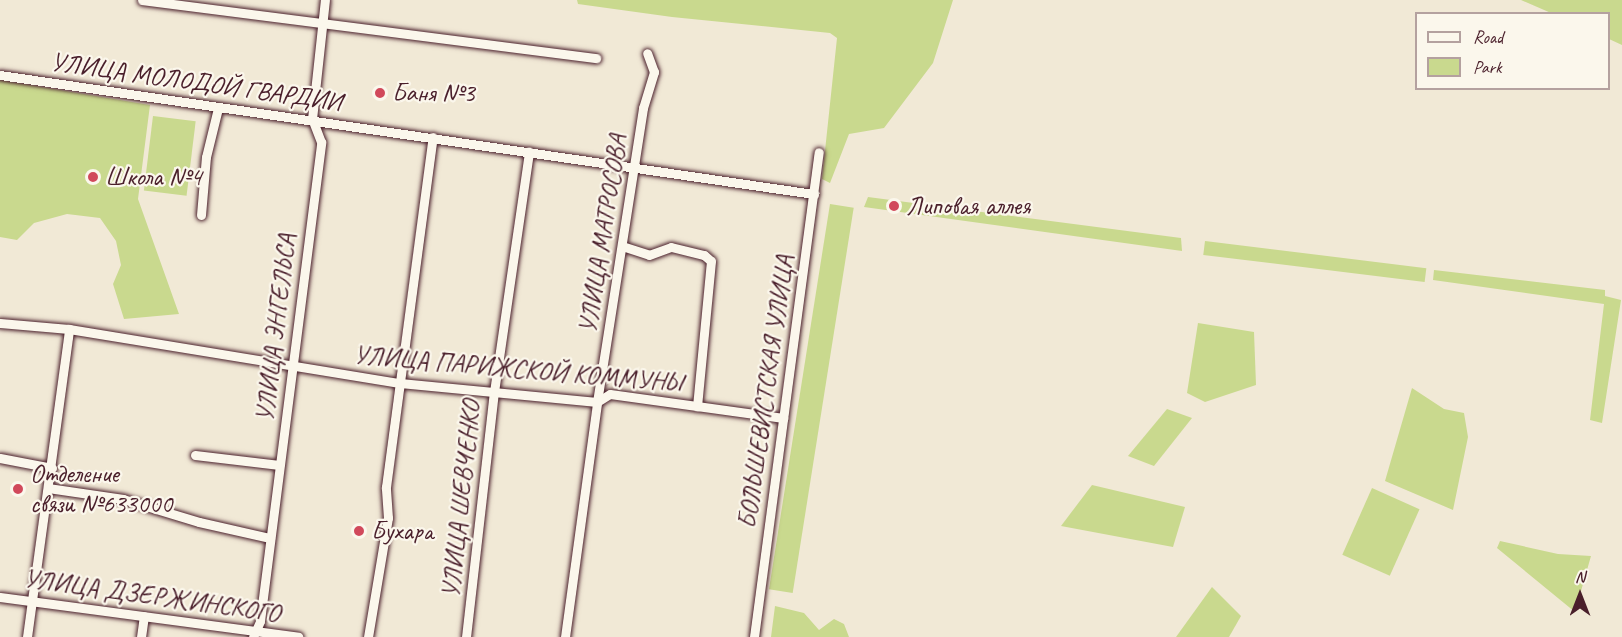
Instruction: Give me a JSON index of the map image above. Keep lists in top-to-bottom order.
{
  "streets": {
    "street": [
      "УЛИЦА МОЛОДОЙ ГВАРДИИ",
      "УЛИЦА МАТРОСОВА",
      "УЛИЦА ЭНГЕЛЬСА",
      "УЛИЦА ПАРИЖСКОЙ КОММУНЫ",
      "БОЛЬШЕВИСТСКАЯ УЛИЦА",
      "УЛИЦА ШЕВЧЕНКО",
      "УЛИЦА ДЗЕРЖИНСКОГО"
    ]
  },
  "crossings": [
    ["УЛИЦА МОЛОДОЙ ГВАРДИИ", "УЛИЦА МАТРОСОВА"],
    ["УЛИЦА МОЛОДОЙ ГВАРДИИ", "УЛИЦА ЭНГЕЛЬСА"],
    ["УЛИЦА МОЛОДОЙ ГВАРДИИ", "БОЛЬШЕВИСТСКАЯ УЛИЦА"],
    ["УЛИЦА МОЛОДОЙ ГВАРДИИ", "УЛИЦА ШЕВЧЕНКО"],
    ["УЛИЦА МАТРОСОВА", "УЛИЦА ПАРИЖСКОЙ КОММУНЫ"],
    ["УЛИЦА ЭНГЕЛЬСА", "УЛИЦА ПАРИЖСКОЙ КОММУНЫ"],
    ["УЛИЦА ЭНГЕЛЬСА", "УЛИЦА ДЗЕРЖИНСКОГО"],
    ["УЛИЦА ПАРИЖСКОЙ КОММУНЫ", "БОЛЬШЕВИСТСКАЯ УЛИЦА"],
    ["УЛИЦА ПАРИЖСКОЙ КОММУНЫ", "УЛИЦА ШЕВЧЕНКО"]
  ],
  "places": [
    "Баня №3",
    "Школа №4",
    "Липовая аллея",
    "Отделение связи №633000",
    "Бухара"
  ],
  "legend": ["Road", "Park"],
  "north": "top"
}
